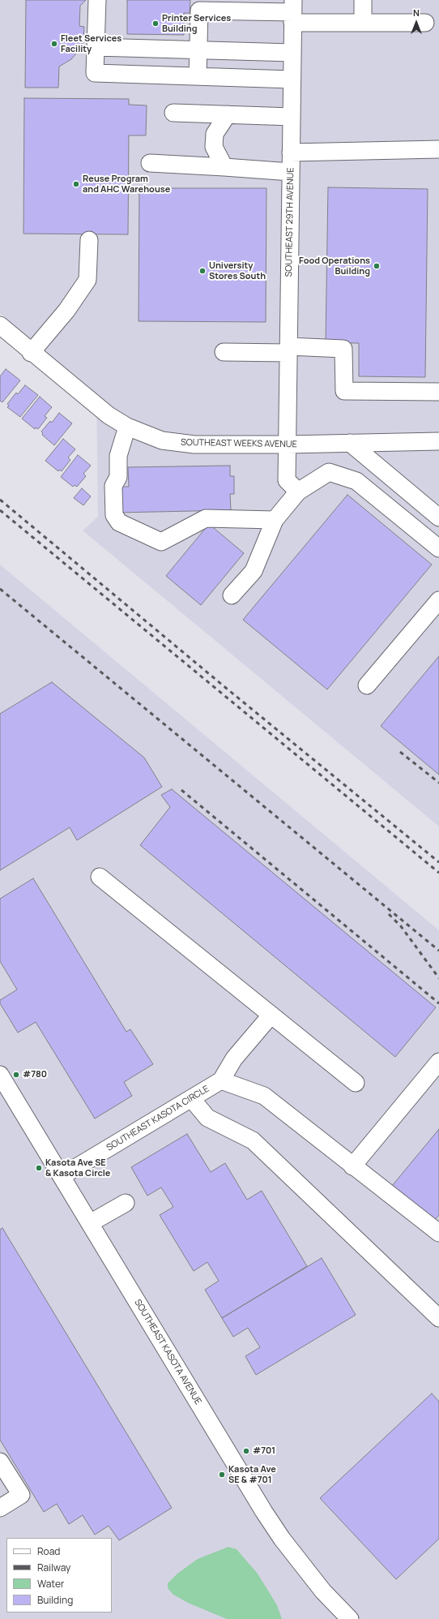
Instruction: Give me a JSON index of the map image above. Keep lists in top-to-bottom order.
{
  "streets": {
    "street": [
      "SOUTHEAST 29TH AVENUE",
      "SOUTHEAST WEEKS AVENUE",
      "SOUTHEAST KASOTA CIRCLE",
      "SOUTHEAST KASOTA AVENUE"
    ]
  },
  "crossings": [
    ["SOUTHEAST 29TH AVENUE", "SOUTHEAST WEEKS AVENUE"],
    ["SOUTHEAST KASOTA CIRCLE", "SOUTHEAST KASOTA AVENUE"]
  ],
  "places": [
    "Printer Services Building",
    "Fleet Services Facility",
    "Reuse Program and AHC Warehouse",
    "Food Operations Building",
    "University Stores South",
    "#780",
    "Kasota Ave SE & Kasota Circle",
    "#701",
    "Kasota Ave SE & #701"
  ],
  "legend": [
    "Road",
    "Railway",
    "Water",
    "Building"
  ],
  "north": "top"
}
